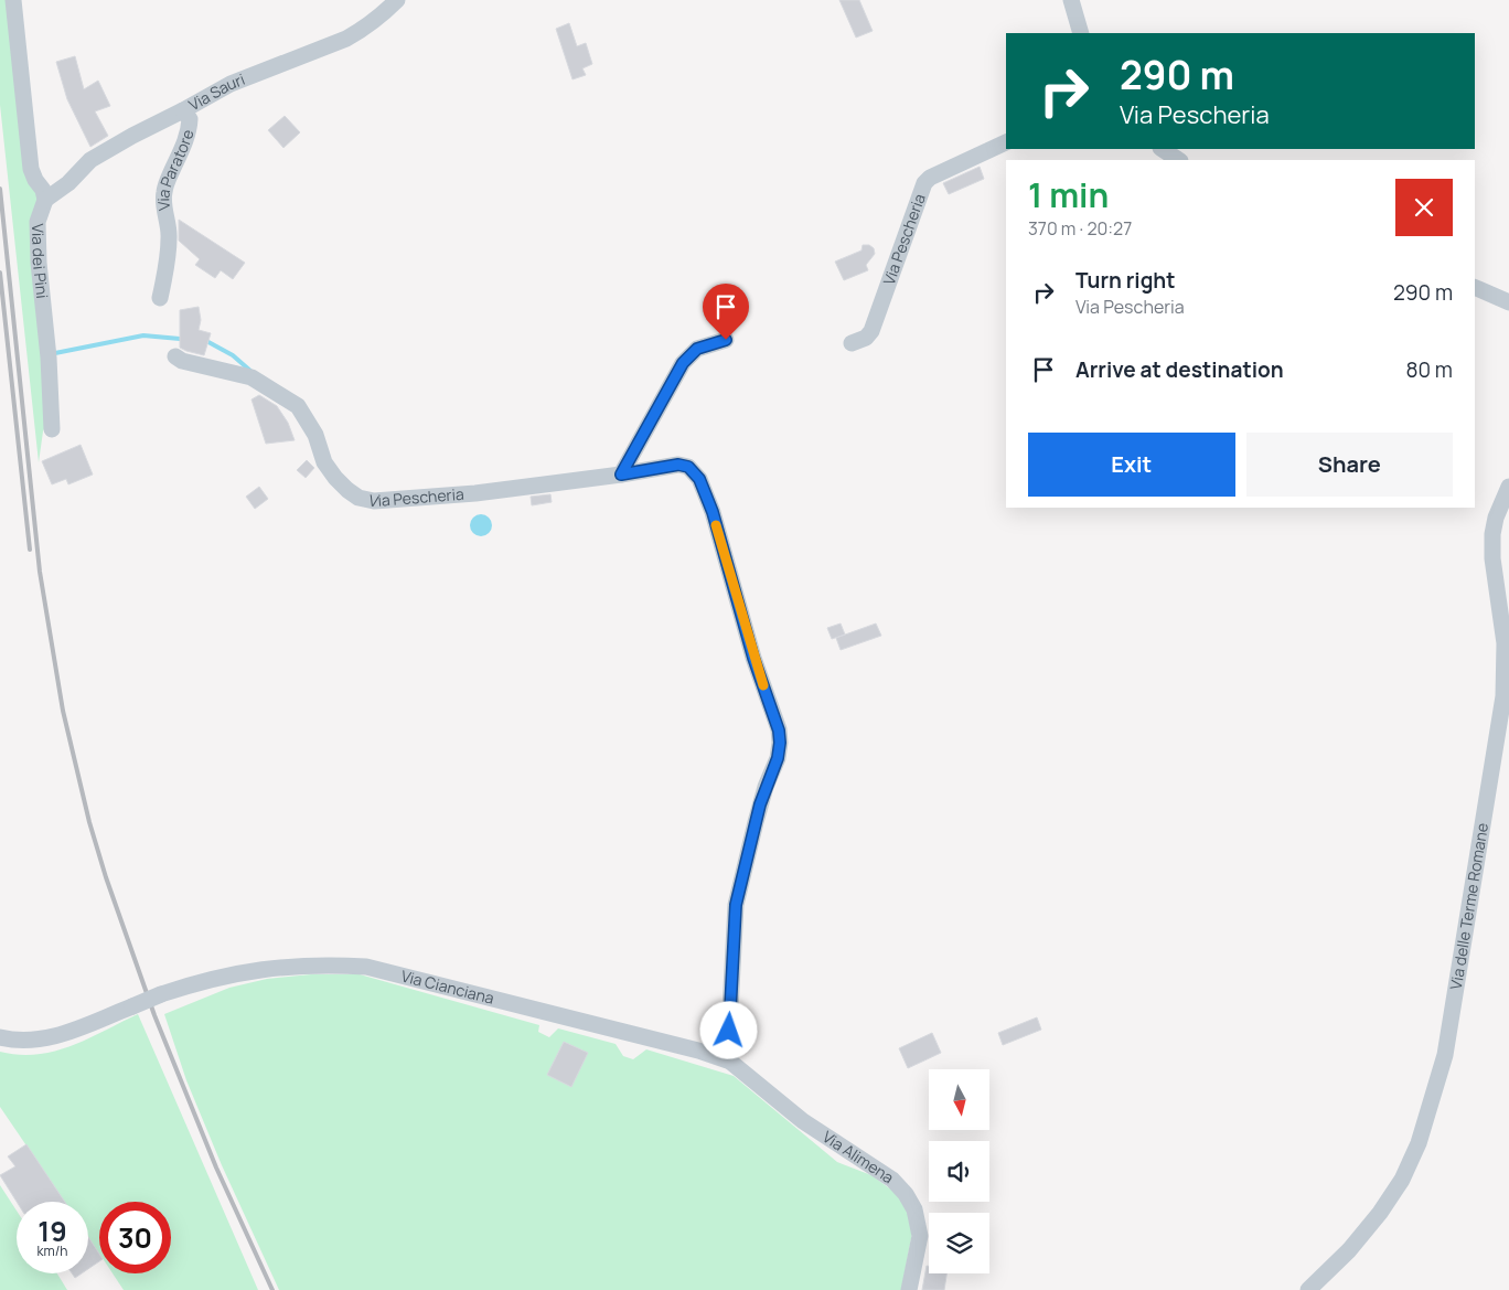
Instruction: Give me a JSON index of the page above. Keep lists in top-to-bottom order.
{
  "streets": {
    "street": [
      "Via Sauri",
      "Via Paratore",
      "Via Pescheria",
      "Via dei Pini",
      "Via delle Terme Romane",
      "Via Cianciana",
      "Via Alimena"
    ]
  },
  "crossings": [
    ["Via Sauri", "Via Paratore"],
    ["Via Sauri", "Via dei Pini"],
    ["Via Pescheria", "Via Cianciana"],
    ["Via Pescheria", "Via Alimena"],
    ["Via Cianciana", "Via Alimena"]
  ],
  "north": "bottom",
  "page": {
    "turn": ["290 m", "Via Pescheria"],
    "heading": ["1 min", "370 m · 20:27"],
    "list": [
      {
        "name": "Turn right",
        "note": "Via Pescheria",
        "value": "290 m"
      },
      {
        "name": "Arrive at destination",
        "value": "80 m"
      }
    ],
    "buttons": ["Exit", "Share"],
    "speed": "19 km/h",
    "limit": "30"
  }
}
